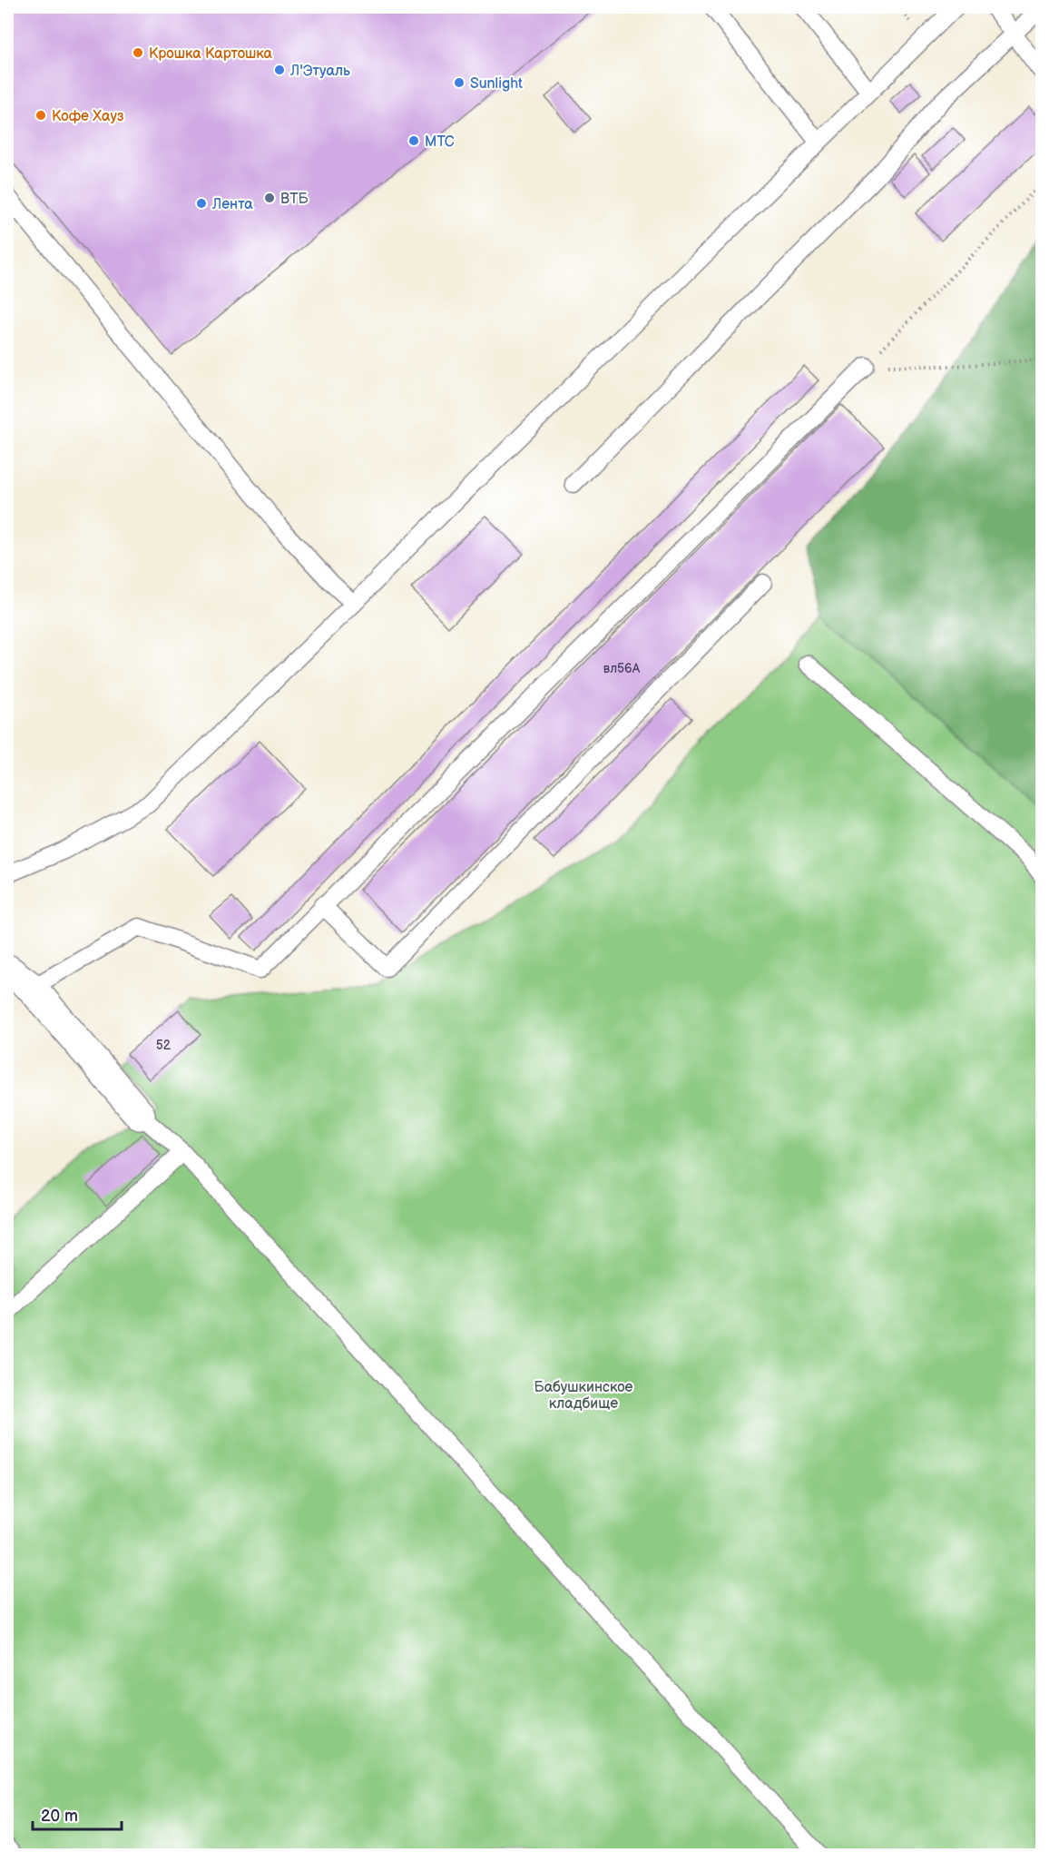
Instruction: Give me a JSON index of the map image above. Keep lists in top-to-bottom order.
{
  "parks": ["Бабушкинское кладбище"],
  "places": [
    "Крошка Картошка",
    "Л'Этуаль",
    "Sunlight",
    "Кофе Хауз",
    "МТС",
    "ВТБ",
    "Лента"
  ],
  "house_numbers": ["вл56А", "52"],
  "scale_bar": "20 m"
}
